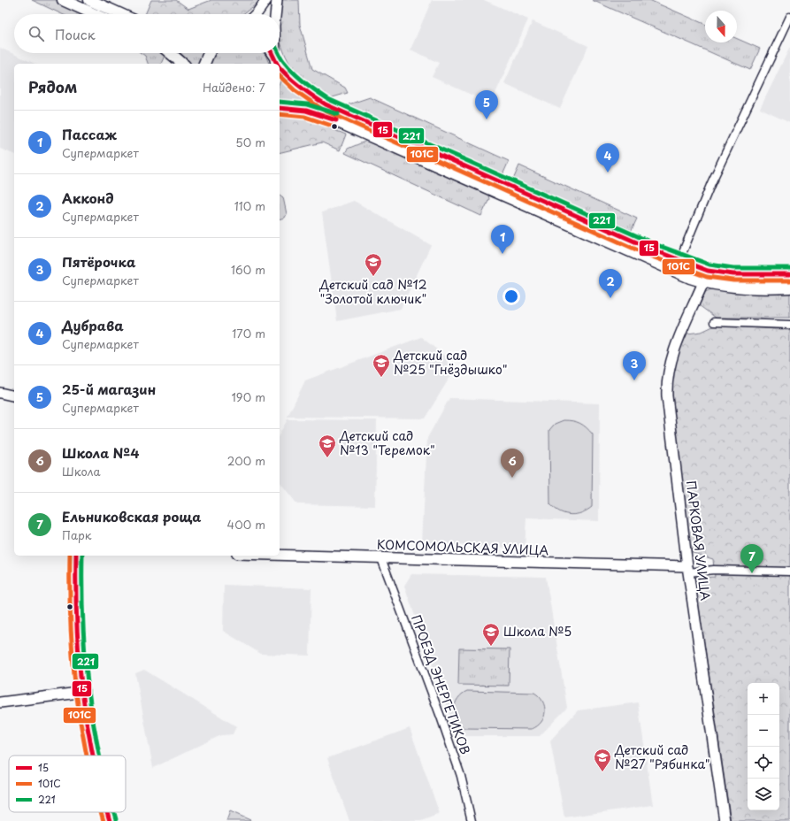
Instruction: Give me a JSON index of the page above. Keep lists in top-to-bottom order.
{
  "streets": {
    "main road": ["ПАРКОВАЯ УЛИЦА"],
    "street": ["КОМСОМОЛЬСКАЯ УЛИЦА", "ПРОЕЗД ЭНЕРГЕТИКОВ"]
  },
  "crossings": [
    ["ПАРКОВАЯ УЛИЦА", "КОМСОМОЛЬСКАЯ УЛИЦА"],
    ["КОМСОМОЛЬСКАЯ УЛИЦА", "ПРОЕЗД ЭНЕРГЕТИКОВ"]
  ],
  "places": {
    "school or university": [
      "Детский сад №12 \"Золотой ключик\"",
      "Детский сад №25 \"Гнёздышко\"",
      "Детский сад №13 \"Теремок\"",
      "Школа №5",
      "Детский сад №27 \"Рябинка\""
    ]
  },
  "lines": ["transit line 15", "transit line 221", "transit line 101С"],
  "legend": ["15", "101С", "221"],
  "north": "bottom",
  "page": {
    "search": "Поиск",
    "heading": ["Рядом", "Найдено: 7"],
    "pins": [
      "5",
      "4",
      "1",
      "2",
      "3",
      "6",
      "7"
    ],
    "list": [
      {
        "mark": "1",
        "name": "Пассаж",
        "note": "Супермаркет",
        "value": "50 m"
      },
      {
        "mark": "2",
        "name": "Акконд",
        "note": "Супермаркет",
        "value": "110 m"
      },
      {
        "mark": "3",
        "name": "Пятёрочка",
        "note": "Супермаркет",
        "value": "160 m"
      },
      {
        "mark": "4",
        "name": "Дубрава",
        "note": "Супермаркет",
        "value": "170 m"
      },
      {
        "mark": "5",
        "name": "25-й магазин",
        "note": "Супермаркет",
        "value": "190 m"
      },
      {
        "mark": "6",
        "name": "Школа №4",
        "note": "Школа",
        "value": "200 m"
      },
      {
        "mark": "7",
        "name": "Ельниковская роща",
        "note": "Парк",
        "value": "400 m"
      }
    ],
    "map_buttons": ["+", "−"]
  }
}
